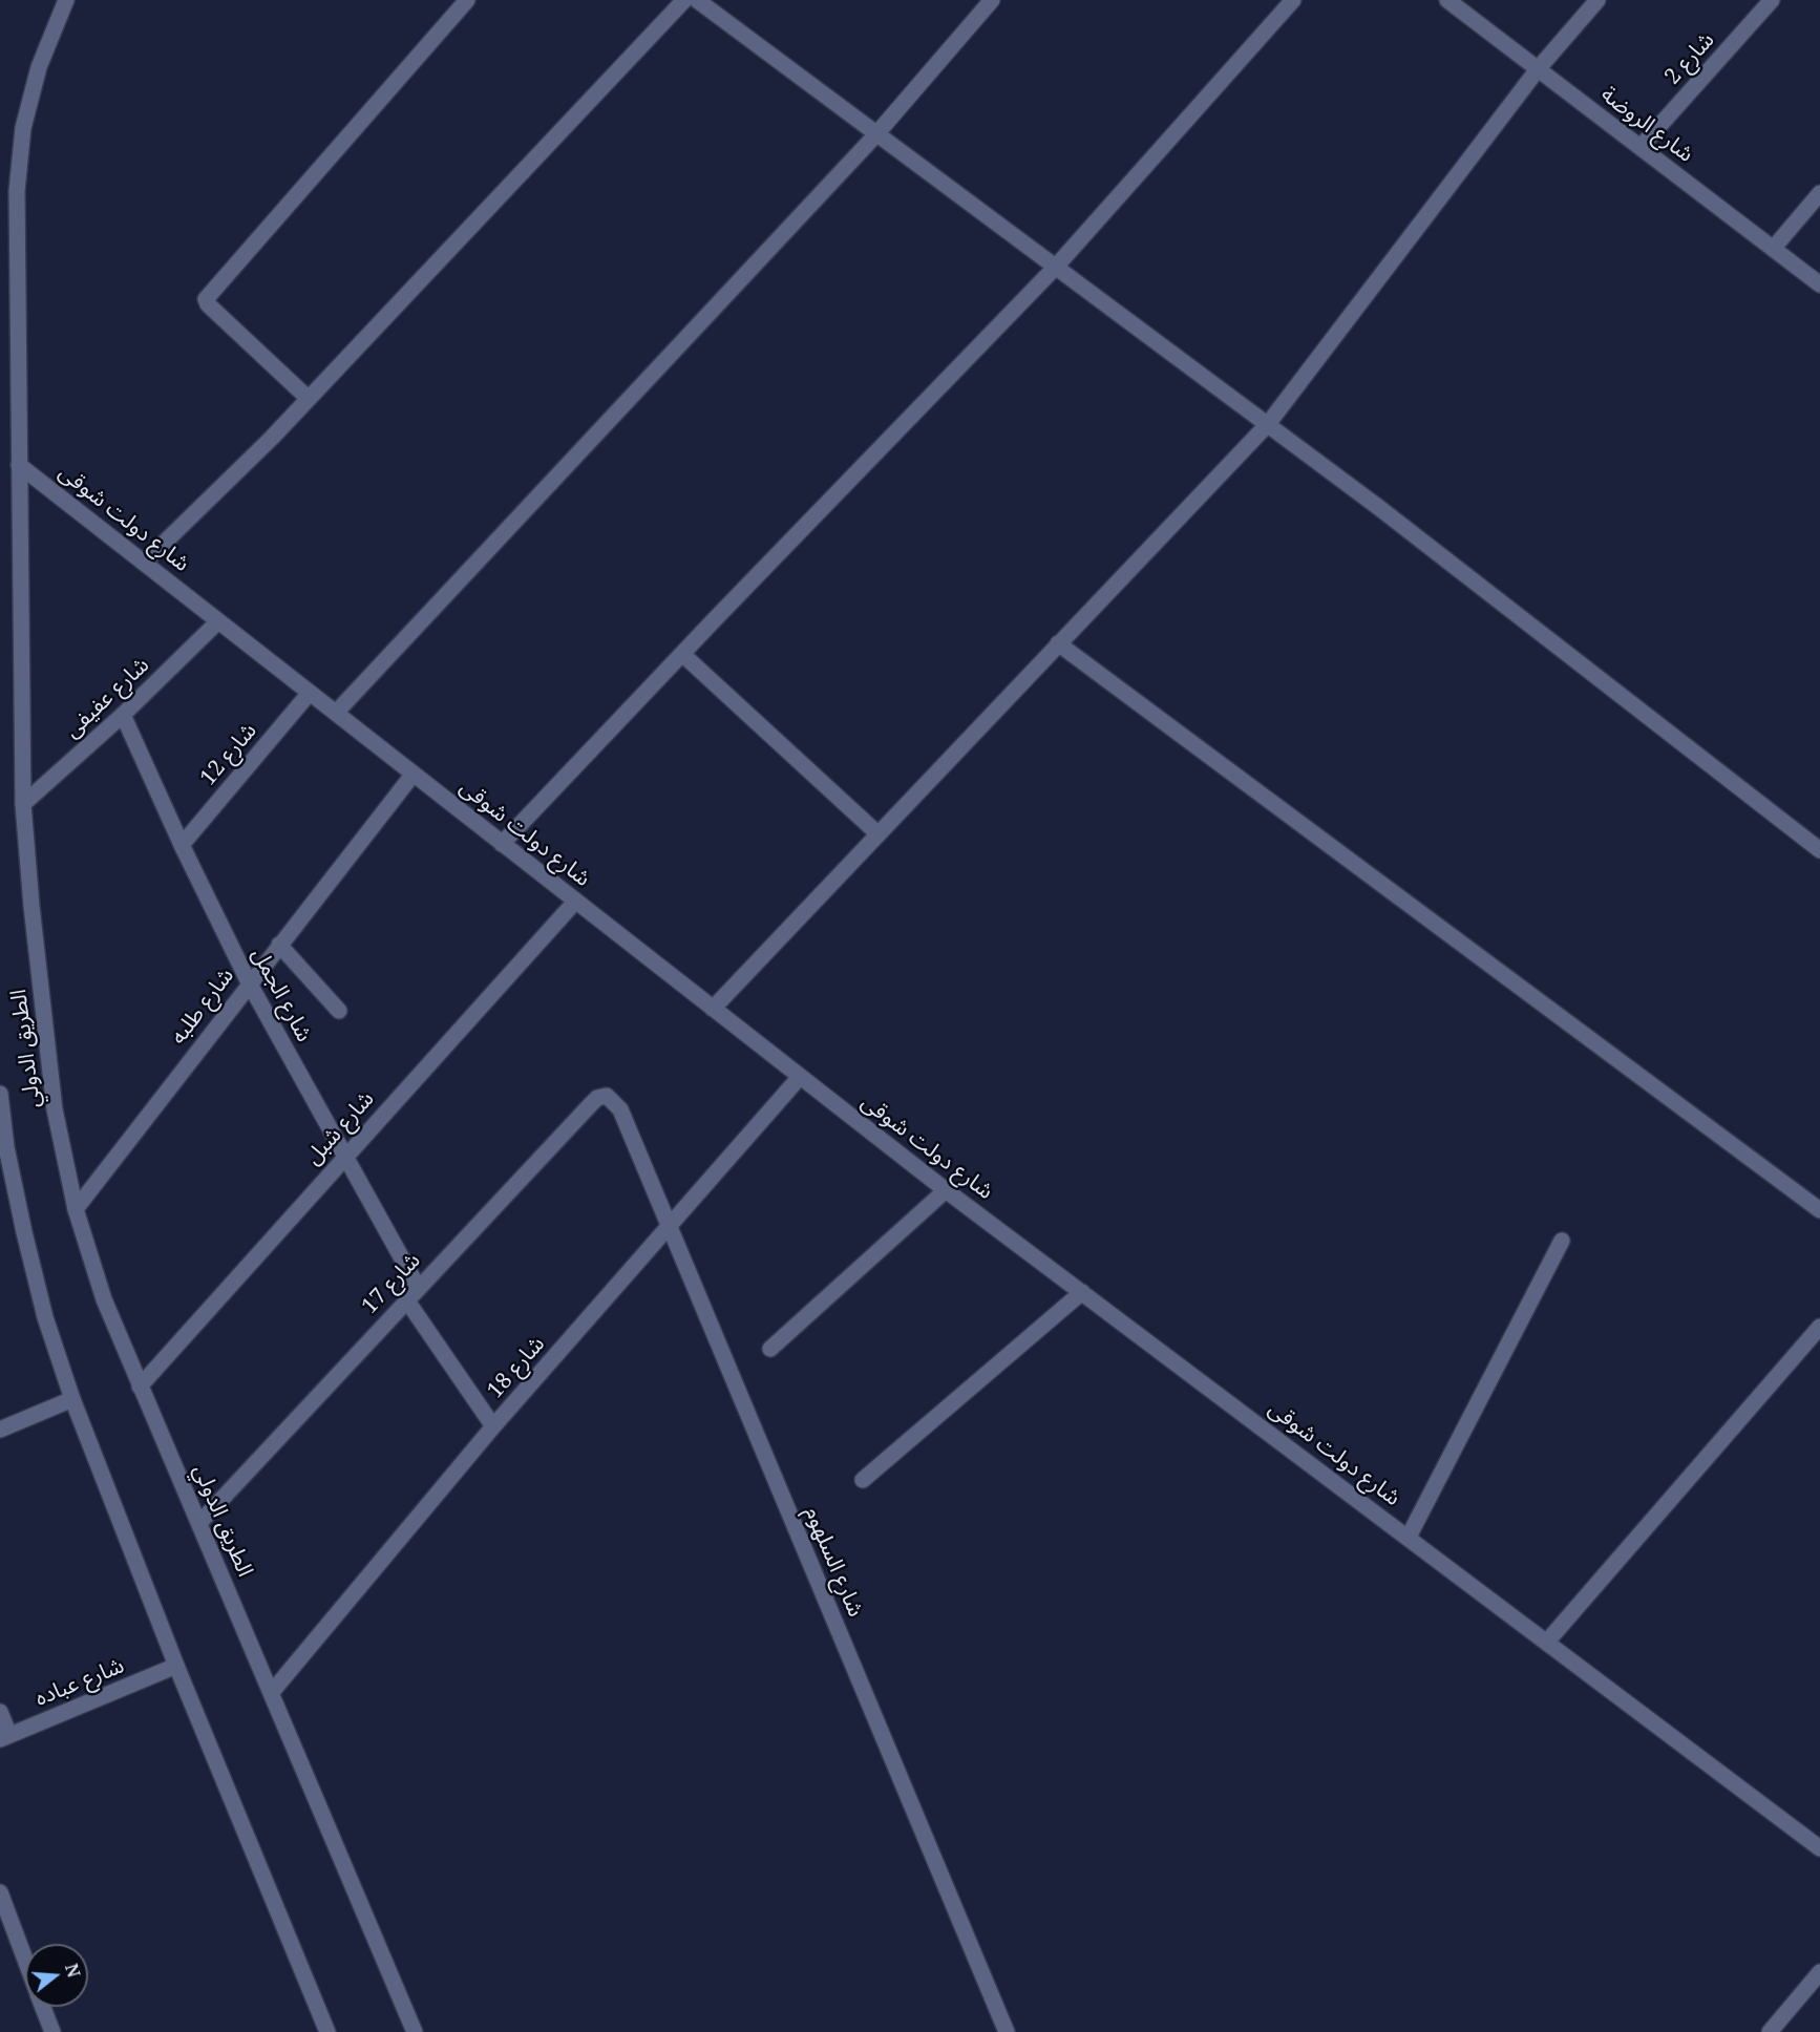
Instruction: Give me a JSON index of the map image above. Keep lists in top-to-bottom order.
{
  "streets": {
    "street": [
      "شارع 2",
      "شارع الروضة",
      "شارع دولت شوقى",
      "شارع عفيفى",
      "شارع 12",
      "شارع الجمل",
      "شارع طلبه",
      "الطريق الدولي",
      "شارع شبل",
      "شارع 17",
      "شارع 18",
      "شارع السلهوم",
      "شارع عباده"
    ]
  },
  "crossings": [
    ["شارع 2", "شارع الروضة"],
    ["شارع دولت شوقى", "شارع عفيفى"],
    ["شارع دولت شوقى", "شارع 12"],
    ["شارع دولت شوقى", "شارع طلبه"],
    ["شارع دولت شوقى", "الطريق الدولي"],
    ["شارع دولت شوقى", "شارع شبل"],
    ["شارع دولت شوقى", "شارع 18"],
    ["شارع عفيفى", "شارع الجمل"],
    ["شارع عفيفى", "الطريق الدولي"],
    ["شارع 12", "شارع الجمل"],
    ["شارع الجمل", "شارع طلبه"],
    ["شارع الجمل", "شارع شبل"],
    ["شارع الجمل", "شارع 17"],
    ["شارع طلبه", "الطريق الدولي"],
    ["الطريق الدولي", "شارع شبل"],
    ["الطريق الدولي", "شارع 17"],
    ["الطريق الدولي", "شارع 18"],
    ["الطريق الدولي", "شارع عباده"],
    ["شارع 17", "شارع السلهوم"],
    ["شارع 18", "شارع السلهوم"]
  ],
  "north": "right"
}
